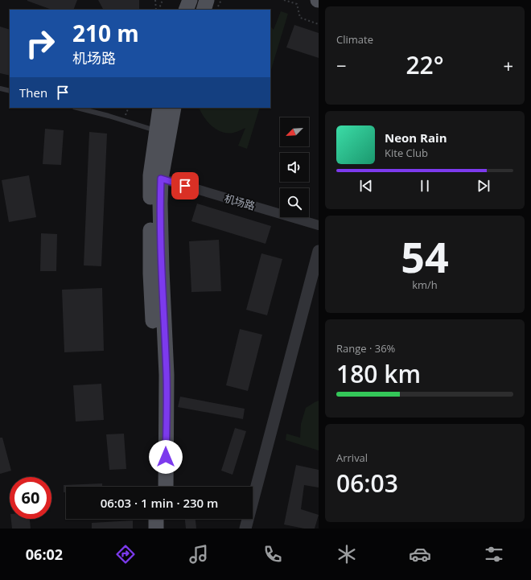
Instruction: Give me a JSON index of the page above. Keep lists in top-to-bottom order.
{
  "streets": {
    "street": ["机场路"]
  },
  "north": "bottom left",
  "page": {
    "tile": [
      "Climate",
      ["54", "km/h"],
      ["Range · 36%", "180 km"],
      ["Arrival", "06:03"]
    ],
    "turn": ["210 m", "机场路"],
    "heat": ["−", "22°", "+"],
    "then": "Then",
    "song": ["Neon Rain", "Kite Club"],
    "limit": "60",
    "trip": "06:03 · 1 min · 230 m",
    "tabs": "06:02"
  }
}
